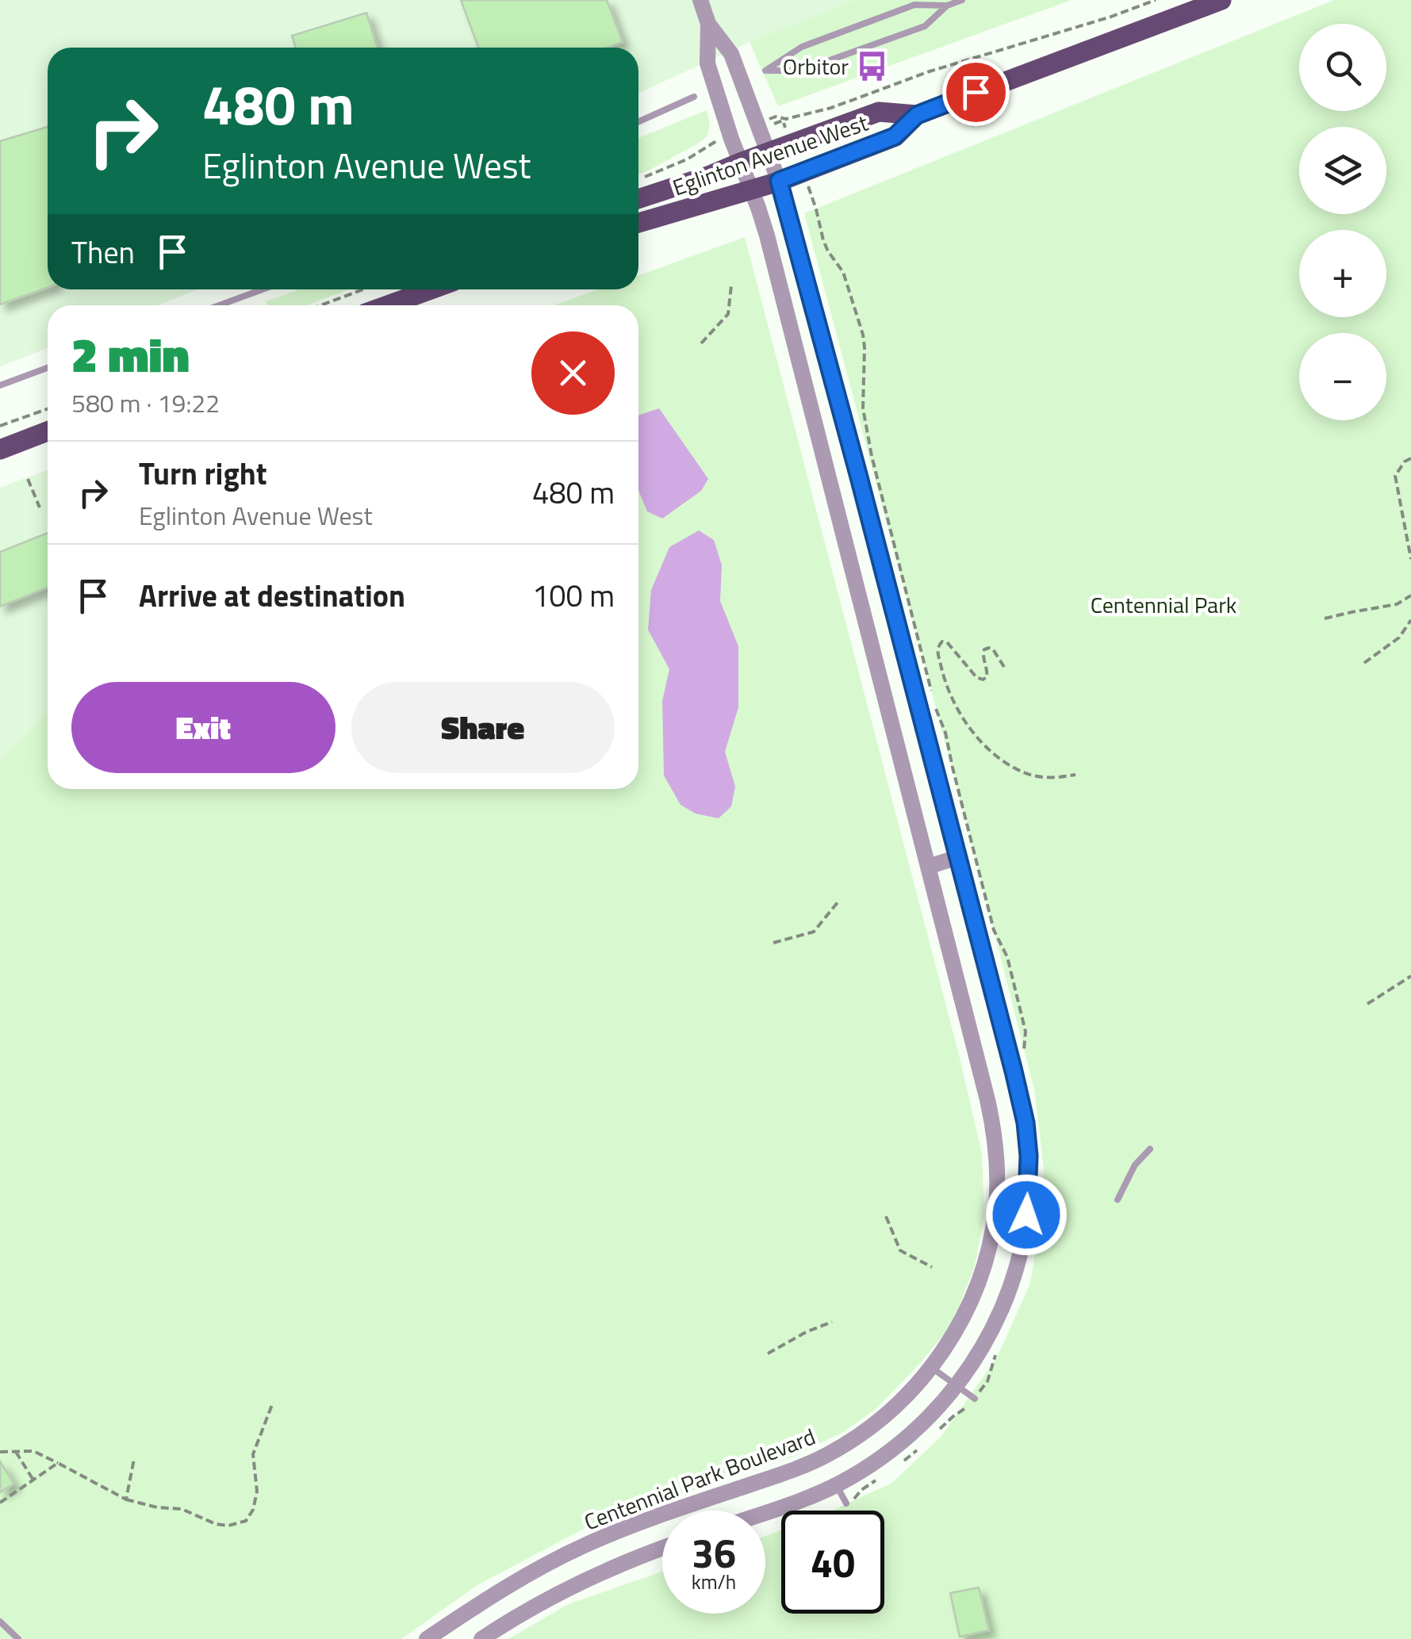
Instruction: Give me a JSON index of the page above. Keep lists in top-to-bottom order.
{
  "streets": {
    "main road": ["Eglinton Avenue West"],
    "street": ["Centennial Park Boulevard"]
  },
  "crossings": [
    ["Eglinton Avenue West", "Centennial Park Boulevard"]
  ],
  "parks": ["Centennial Park"],
  "places": {
    "bus stop": ["Orbitor"]
  },
  "page": {
    "map_buttons": ["+", "−"],
    "turn": ["480 m", "Eglinton Avenue West"],
    "then": "Then",
    "heading": ["2 min", "580 m · 19:22"],
    "list": [
      {
        "name": "Turn right",
        "note": "Eglinton Avenue West",
        "value": "480 m"
      },
      {
        "name": "Arrive at destination",
        "value": "100 m"
      }
    ],
    "buttons": ["Exit", "Share"],
    "speed": "36 km/h",
    "limit": "40"
  }
}
